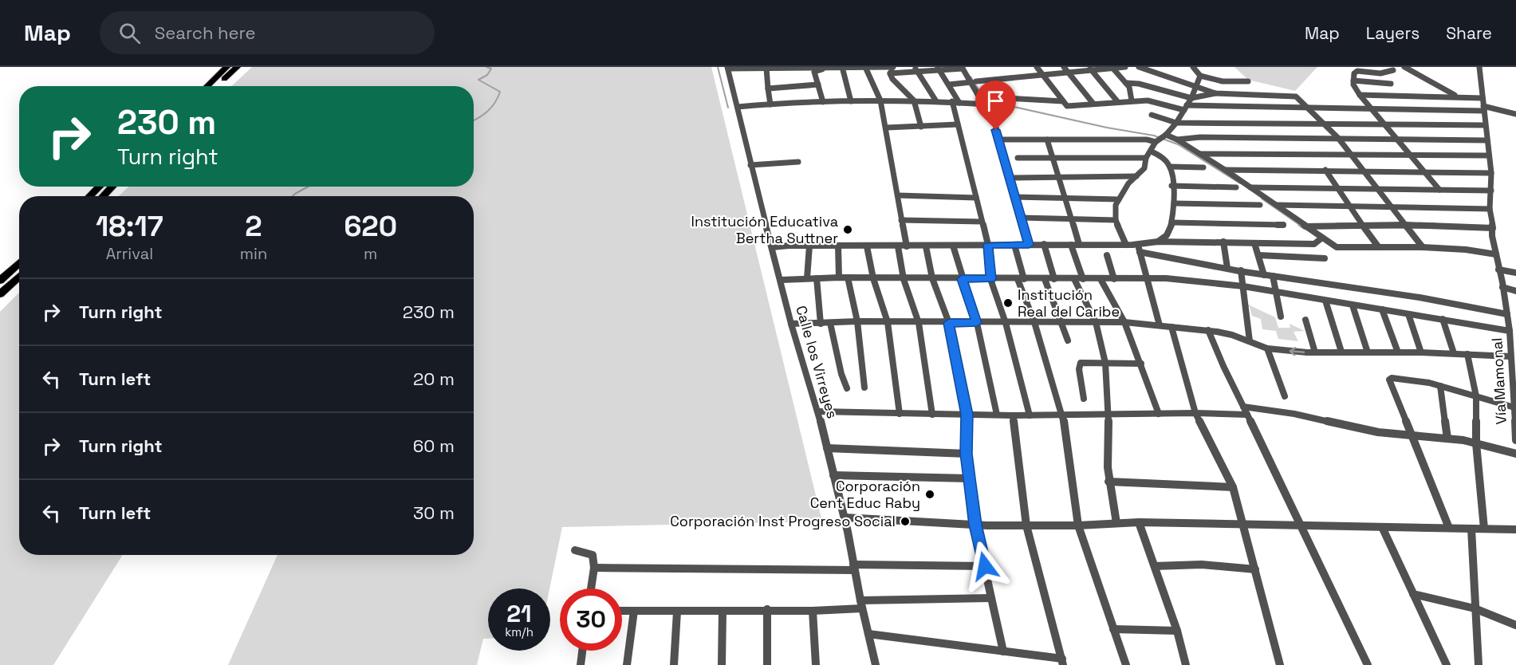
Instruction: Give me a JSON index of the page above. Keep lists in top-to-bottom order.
{
  "streets": {
    "street": ["Calle los Virreyes", "Vía Mamonal"]
  },
  "places": [
    "Institución Educativa Bertha Suttner",
    "Institución Real del Caribe",
    "Corporación Cent Educ Raby",
    "Corporación Inst Progreso Social"
  ],
  "page": {
    "header": "Map",
    "search": "Search here",
    "nav": ["Map", "Layers", "Share"],
    "turn": ["230 m", "Turn right"],
    "eta": [
      "18:17",
      "Arrival",
      "2",
      "min",
      "620",
      "m"
    ],
    "list": [
      {
        "name": "Turn right",
        "value": "230 m"
      },
      {
        "name": "Turn left",
        "value": "20 m"
      },
      {
        "name": "Turn right",
        "value": "60 m"
      },
      {
        "name": "Turn left",
        "value": "30 m"
      }
    ],
    "speed": "21 km/h",
    "limit": "30"
  }
}
